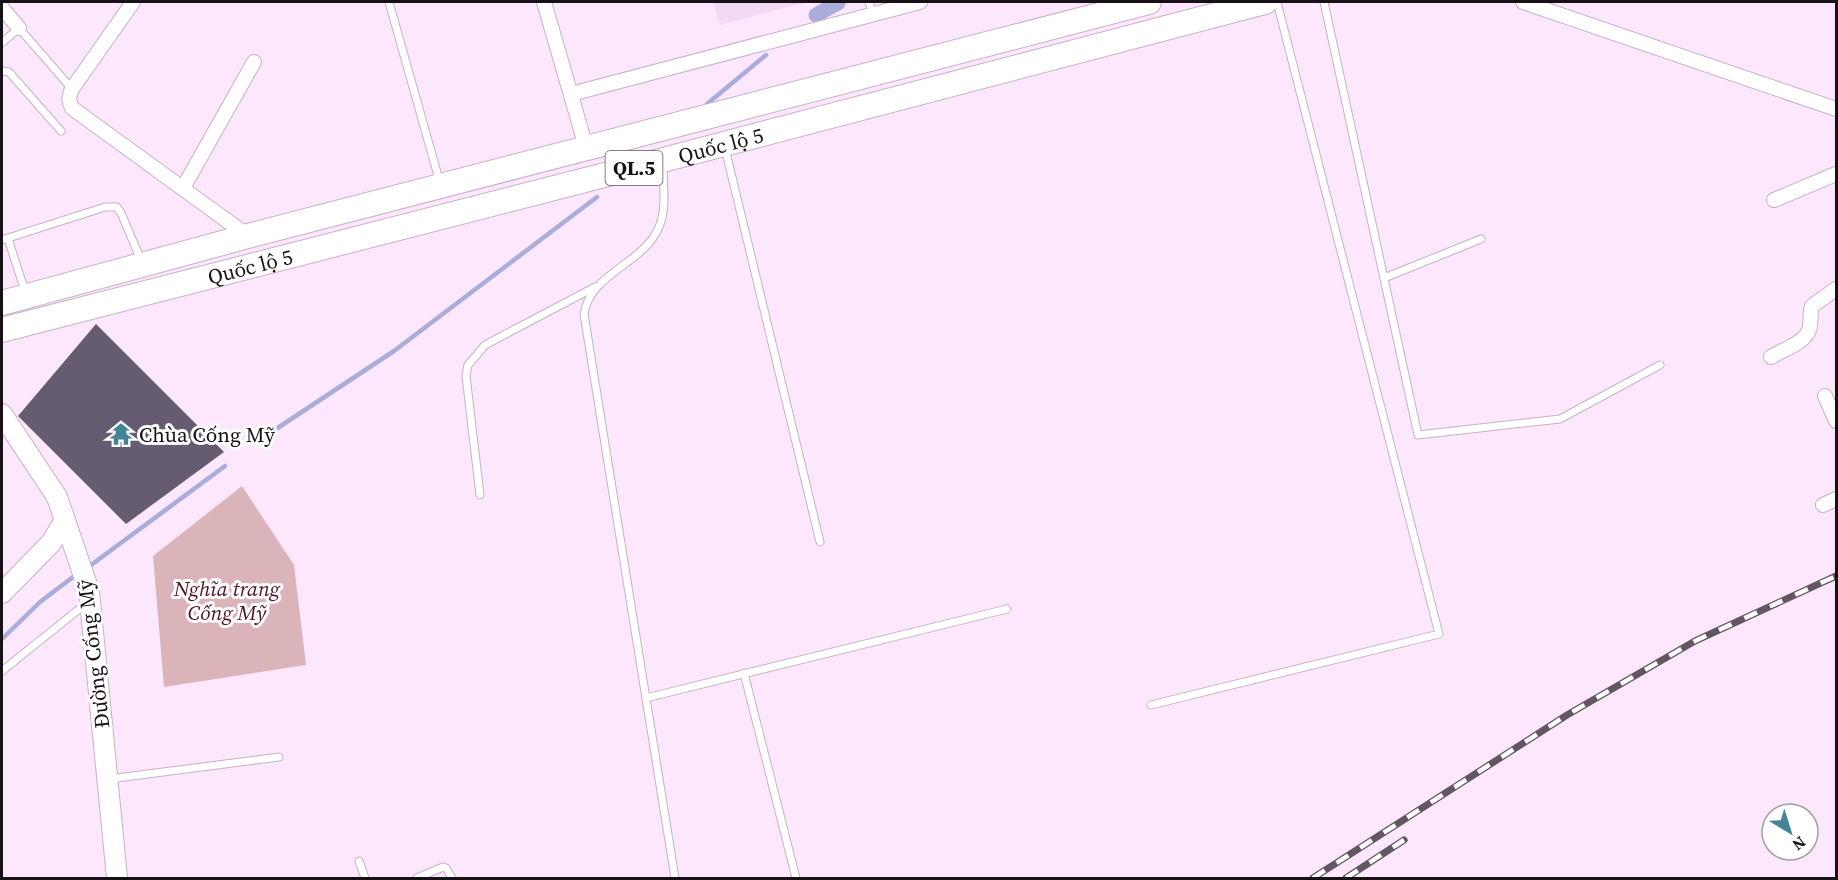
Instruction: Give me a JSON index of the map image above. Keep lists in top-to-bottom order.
{
  "streets": {
    "highway": ["Quốc lộ 5", "QL.5"],
    "street": ["Đường Cống Mỹ"]
  },
  "parks": ["Nghĩa trang Cống Mỹ"],
  "places": {
    "temple": ["Chùa Cống Mỹ"]
  },
  "north": "bottom right"
}
